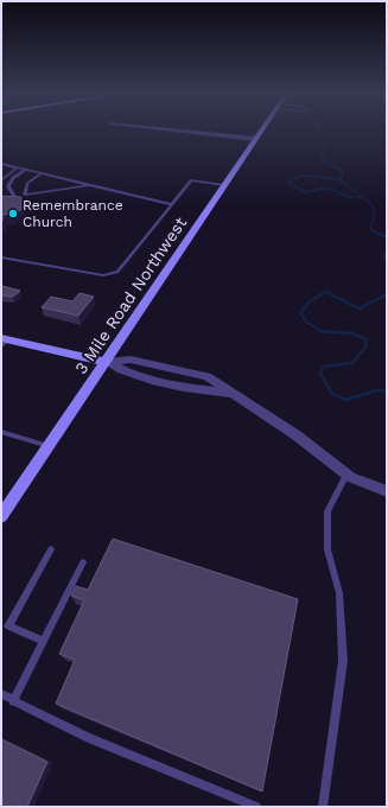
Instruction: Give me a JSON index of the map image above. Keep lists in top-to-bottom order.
{
  "streets": {
    "street": ["3 Mile Road Northwest"]
  },
  "places": ["Remembrance Church"]
}
